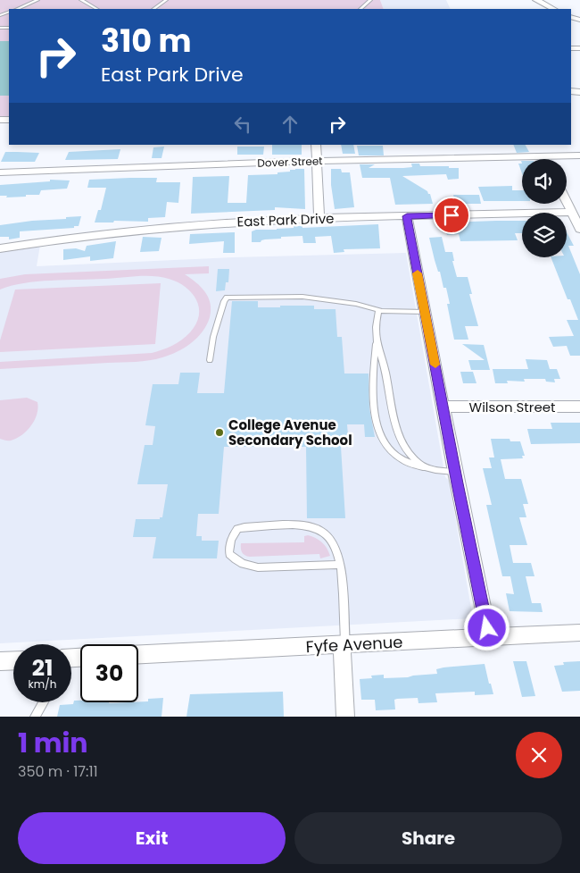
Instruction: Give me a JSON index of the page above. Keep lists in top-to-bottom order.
{
  "streets": {
    "street": [
      "Dover Street",
      "East Park Drive",
      "Wilson Street",
      "Fyfe Avenue"
    ]
  },
  "places": ["College Avenue Secondary School"],
  "page": {
    "turn": ["310 m", "East Park Drive"],
    "speed": "21 km/h",
    "limit": "30",
    "heading": ["1 min", "350 m · 17:11"],
    "buttons": ["Exit", "Share"]
  }
}
